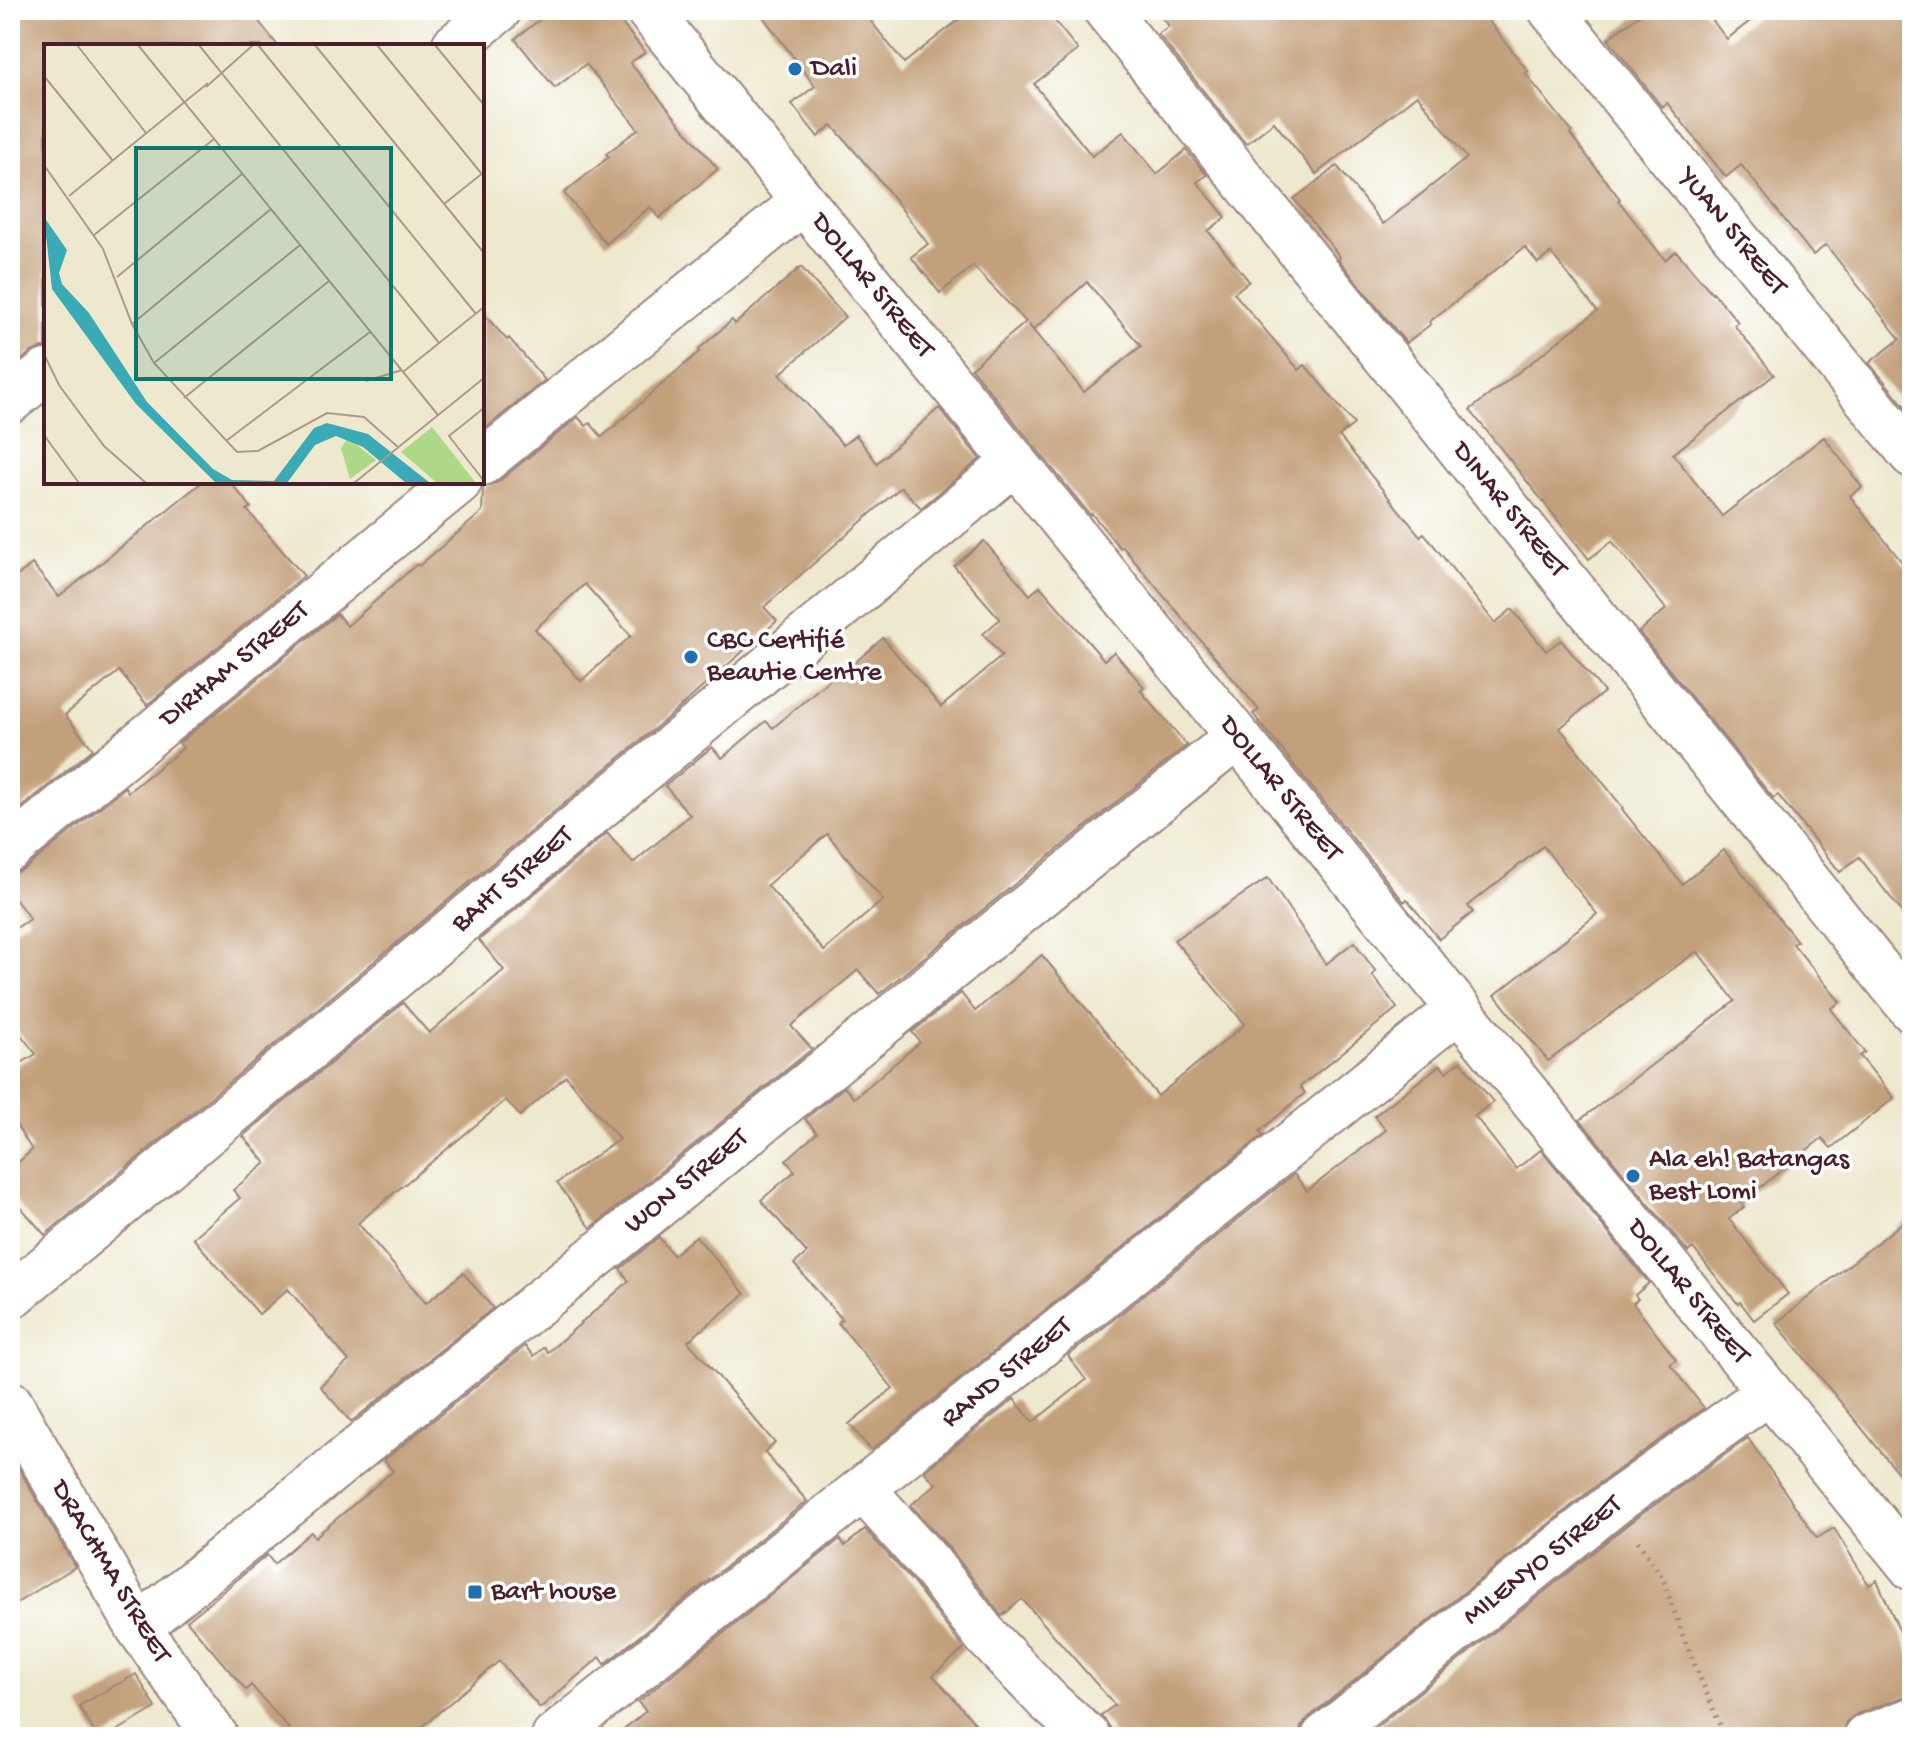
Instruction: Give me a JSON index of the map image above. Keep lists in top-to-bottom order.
{
  "streets": {
    "street": [
      "YUAN STREET",
      "DOLLAR STREET",
      "DINAR STREET",
      "DIRHAM STREET",
      "BAHT STREET",
      "WON STREET",
      "RAND STREET",
      "MILENYO STREET",
      "DRACHMA STREET"
    ]
  },
  "crossings": [
    ["DOLLAR STREET", "BAHT STREET"],
    ["DOLLAR STREET", "WON STREET"],
    ["DOLLAR STREET", "RAND STREET"],
    ["DOLLAR STREET", "MILENYO STREET"],
    ["WON STREET", "DRACHMA STREET"]
  ],
  "places": {
    "other": ["Dali", "CBC Certifié Beautie Centre", "Ala eh! Batangas Best Lomi"],
    "transit": ["Bart house"]
  }
}
